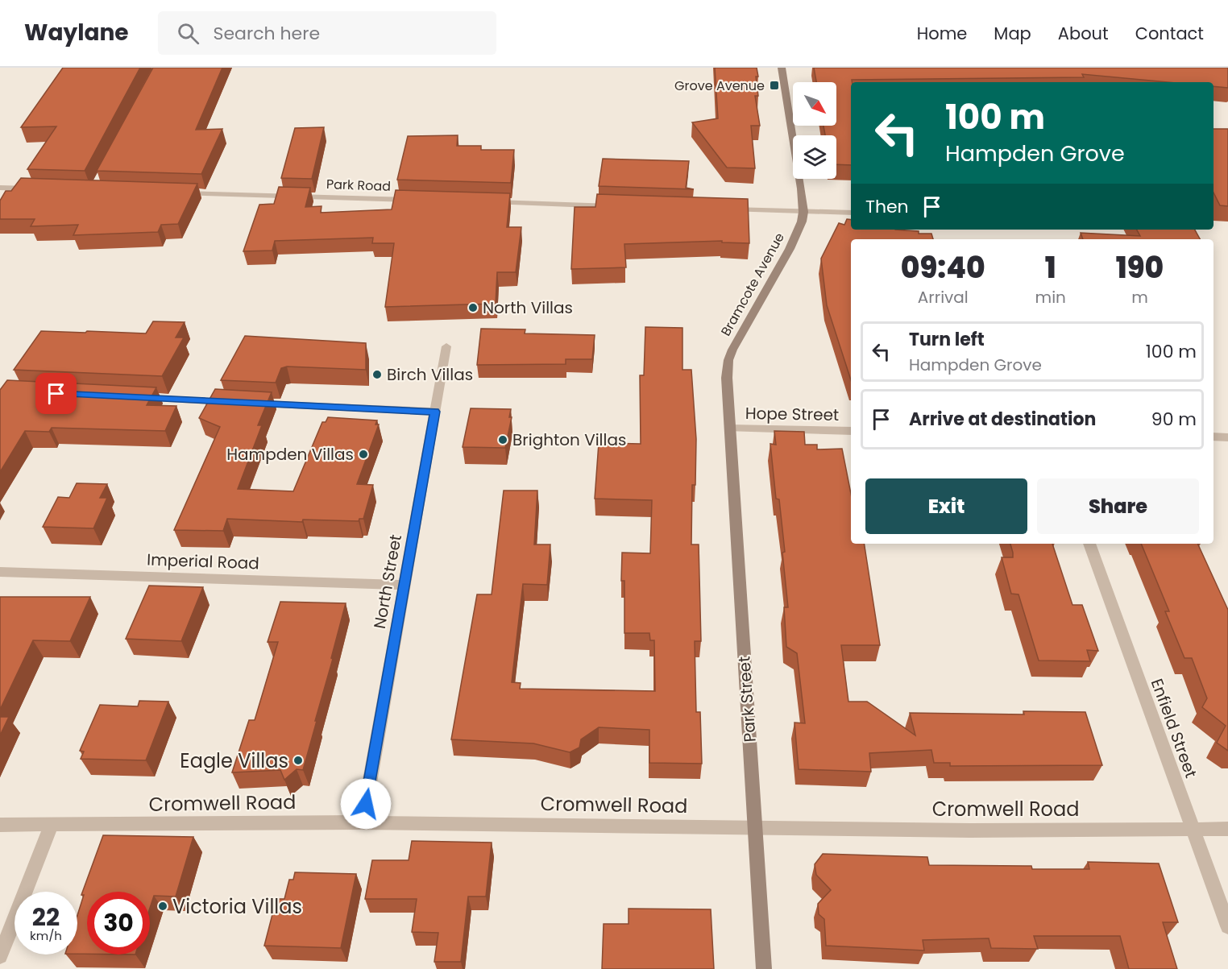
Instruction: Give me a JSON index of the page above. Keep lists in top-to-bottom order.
{
  "streets": {
    "street": [
      "Park Road",
      "Bramcote Avenue",
      "Hope Street",
      "Imperial Road",
      "North Street",
      "Park Street",
      "Enfield Street",
      "Cromwell Road"
    ]
  },
  "crossings": [
    ["Bramcote Avenue", "Hope Street"],
    ["Bramcote Avenue", "Park Street"],
    ["Hope Street", "Park Street"],
    ["Imperial Road", "North Street"],
    ["North Street", "Cromwell Road"],
    ["Park Street", "Cromwell Road"],
    ["Enfield Street", "Cromwell Road"]
  ],
  "places": {
    "transit": ["Grove Avenue"],
    "other": [
      "North Villas",
      "Birch Villas",
      "Brighton Villas",
      "Hampden Villas",
      "Eagle Villas",
      "Victoria Villas"
    ]
  },
  "north": "bottom right",
  "page": {
    "header": "Waylane",
    "search": "Search here",
    "nav": [
      "Home",
      "Map",
      "About",
      "Contact"
    ],
    "turn": ["100 m", "Hampden Grove"],
    "then": "Then",
    "eta": [
      "09:40",
      "Arrival",
      "1",
      "min",
      "190",
      "m"
    ],
    "list": [
      {
        "name": "Turn left",
        "note": "Hampden Grove",
        "value": "100 m"
      },
      {
        "name": "Arrive at destination",
        "value": "90 m"
      }
    ],
    "buttons": ["Exit", "Share"],
    "speed": "22 km/h",
    "limit": "30"
  }
}
